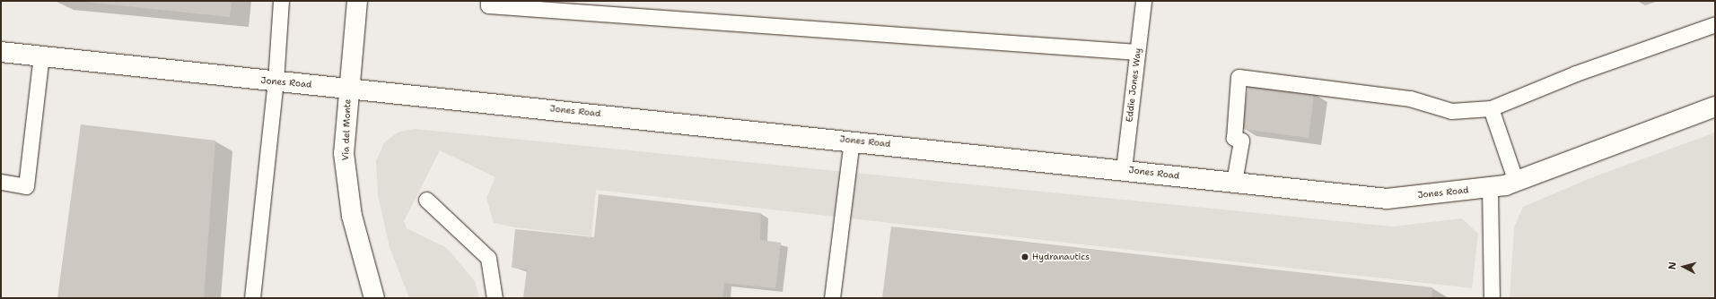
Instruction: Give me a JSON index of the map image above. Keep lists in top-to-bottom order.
{
  "streets": {
    "street": ["Jones Road", "Via del Monte"],
    "lane": ["Eddie Jones Way"]
  },
  "crossings": [
    ["Jones Road", "Eddie Jones Way"],
    ["Jones Road", "Via del Monte"]
  ],
  "places": ["Hydranautics"],
  "north": "left"
}
